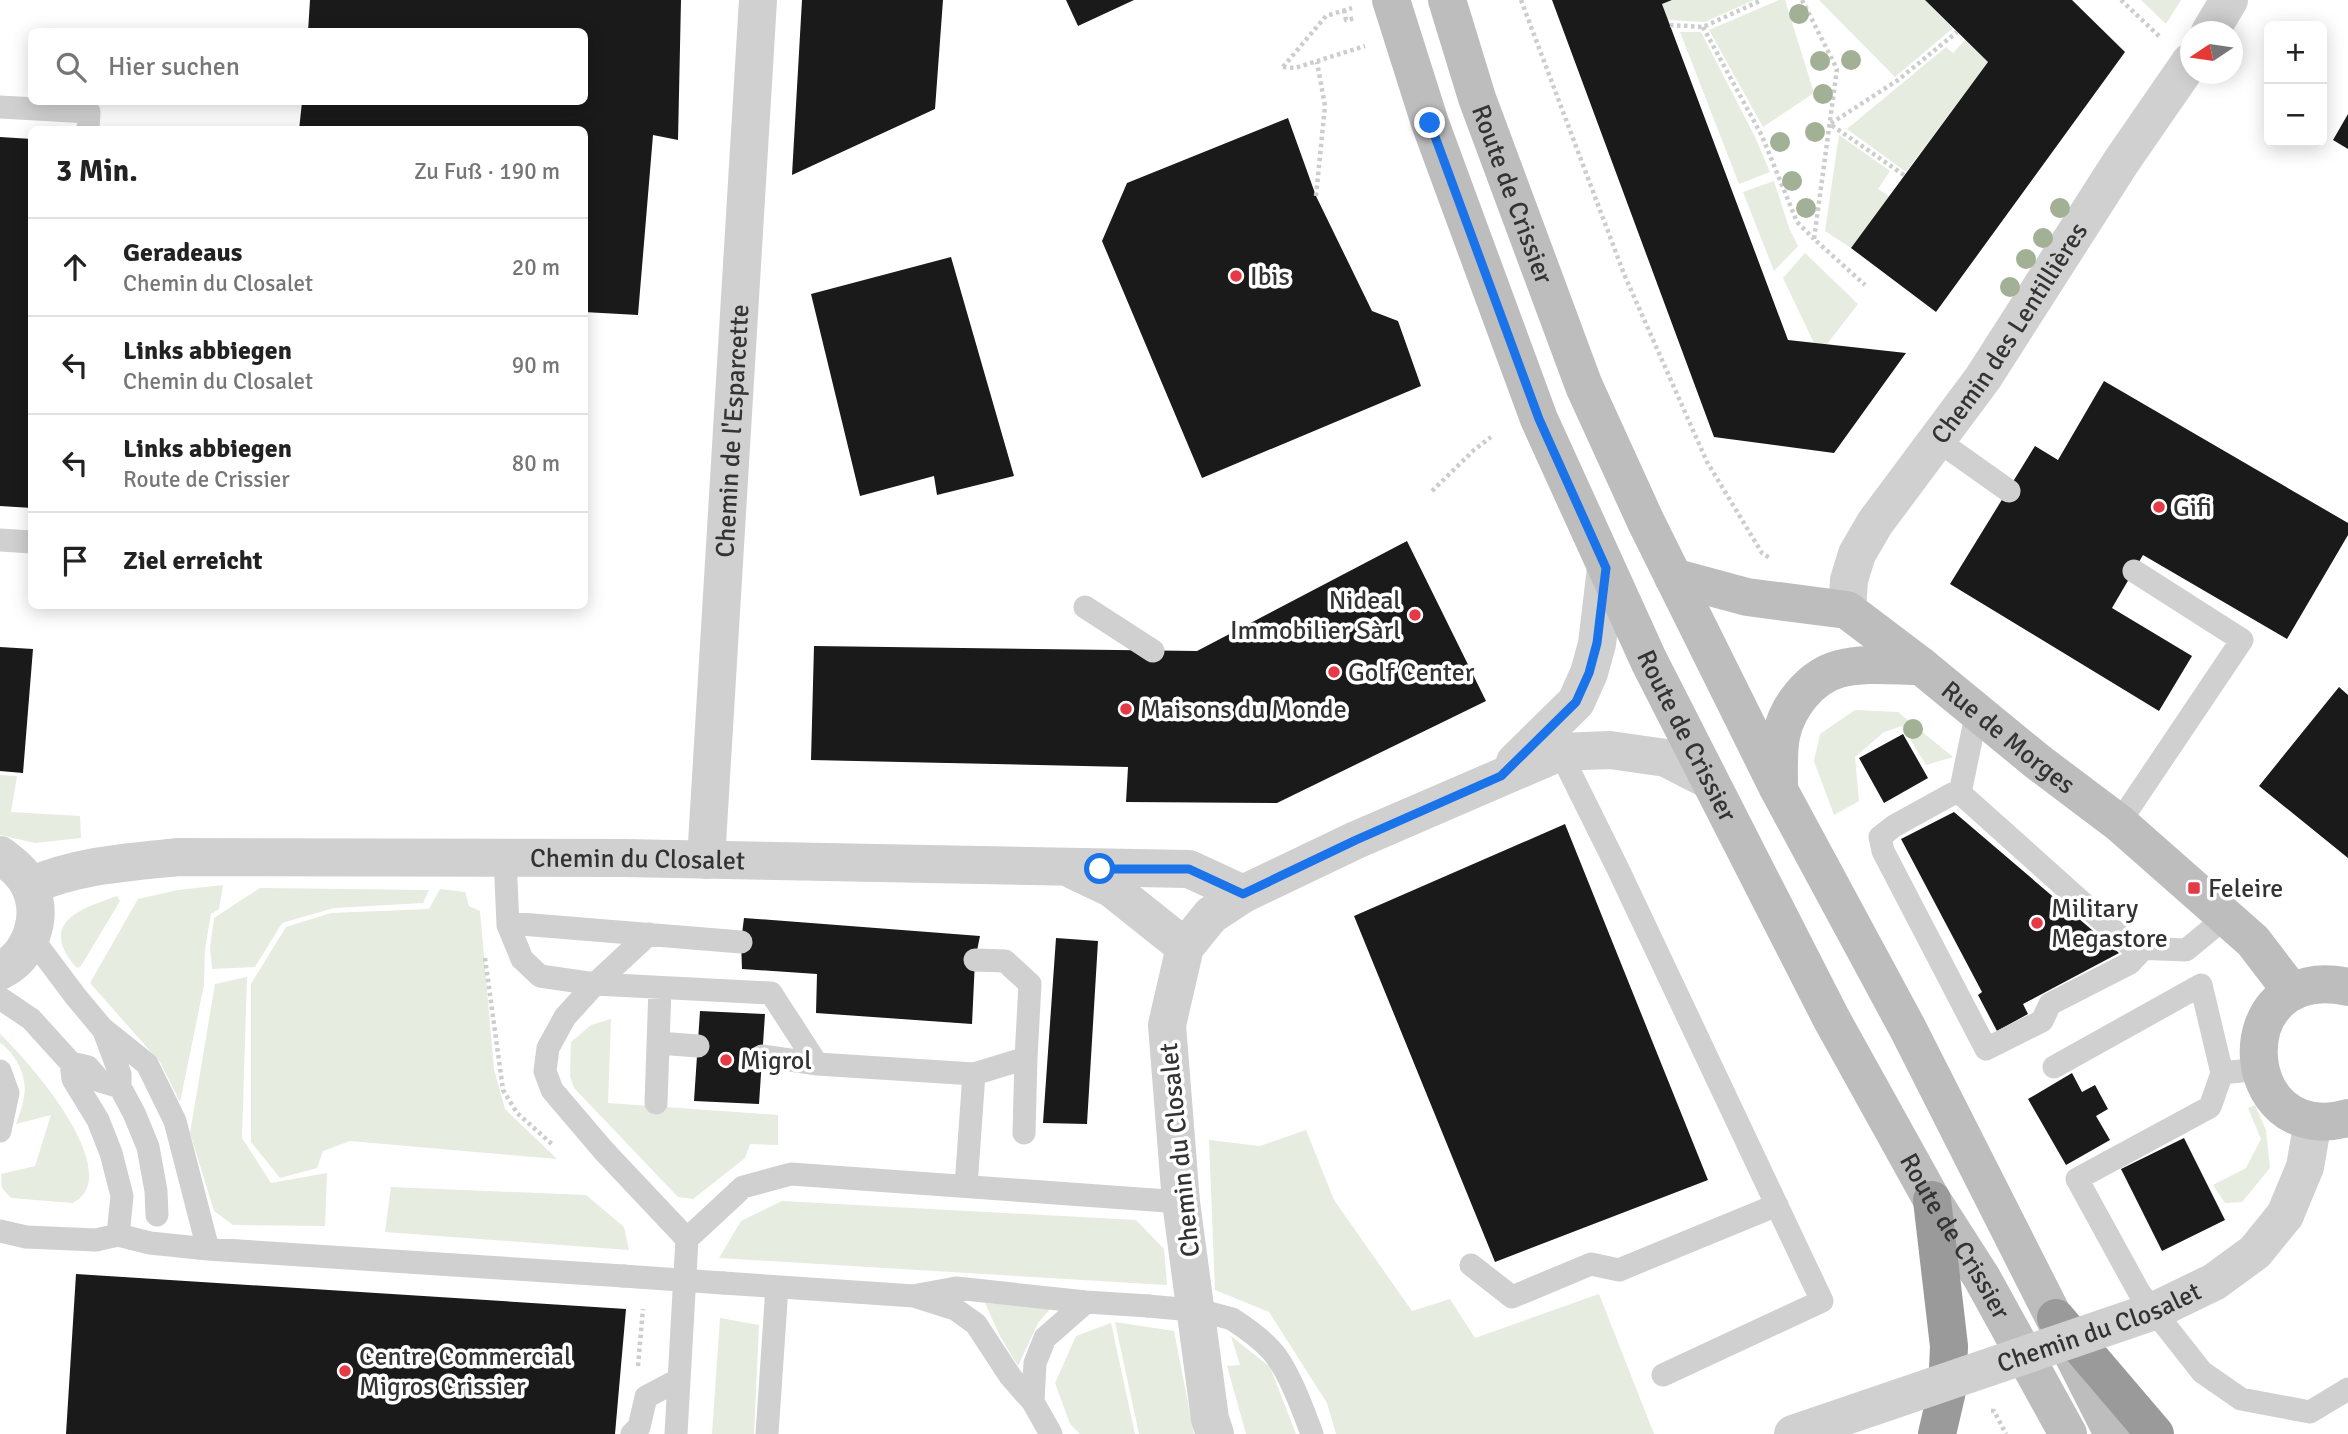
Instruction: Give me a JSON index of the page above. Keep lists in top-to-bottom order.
{
  "streets": {
    "main road": ["Route de Crissier", "Rue de Morges"],
    "street": ["Chemin des Lentillières", "Chemin de l'Esparcette", "Chemin du Closalet"]
  },
  "crossings": [
    ["Route de Crissier", "Rue de Morges"],
    ["Route de Crissier", "Chemin du Closalet"],
    ["Chemin des Lentillières", "Rue de Morges"],
    ["Chemin de l'Esparcette", "Chemin du Closalet"]
  ],
  "places": {
    "other": [
      "Ibis",
      "Gifi",
      "Nideal Immobilier Sàrl",
      "Golf Center",
      "Maisons du Monde",
      "Military Megastore",
      "Migrol",
      "Centre Commercial Migros Crissier"
    ],
    "transit": ["Feleire"]
  },
  "north": "left",
  "page": {
    "map_buttons": ["+", "−"],
    "search": "Hier suchen",
    "heading": ["3 Min.", "Zu Fuß · 190 m"],
    "list": [
      ["Geradeaus", "Chemin du Closalet", "20 m"],
      ["Links abbiegen", "Chemin du Closalet", "90 m"],
      ["Links abbiegen", "Route de Crissier", "80 m"],
      "Ziel erreicht"
    ]
  }
}
